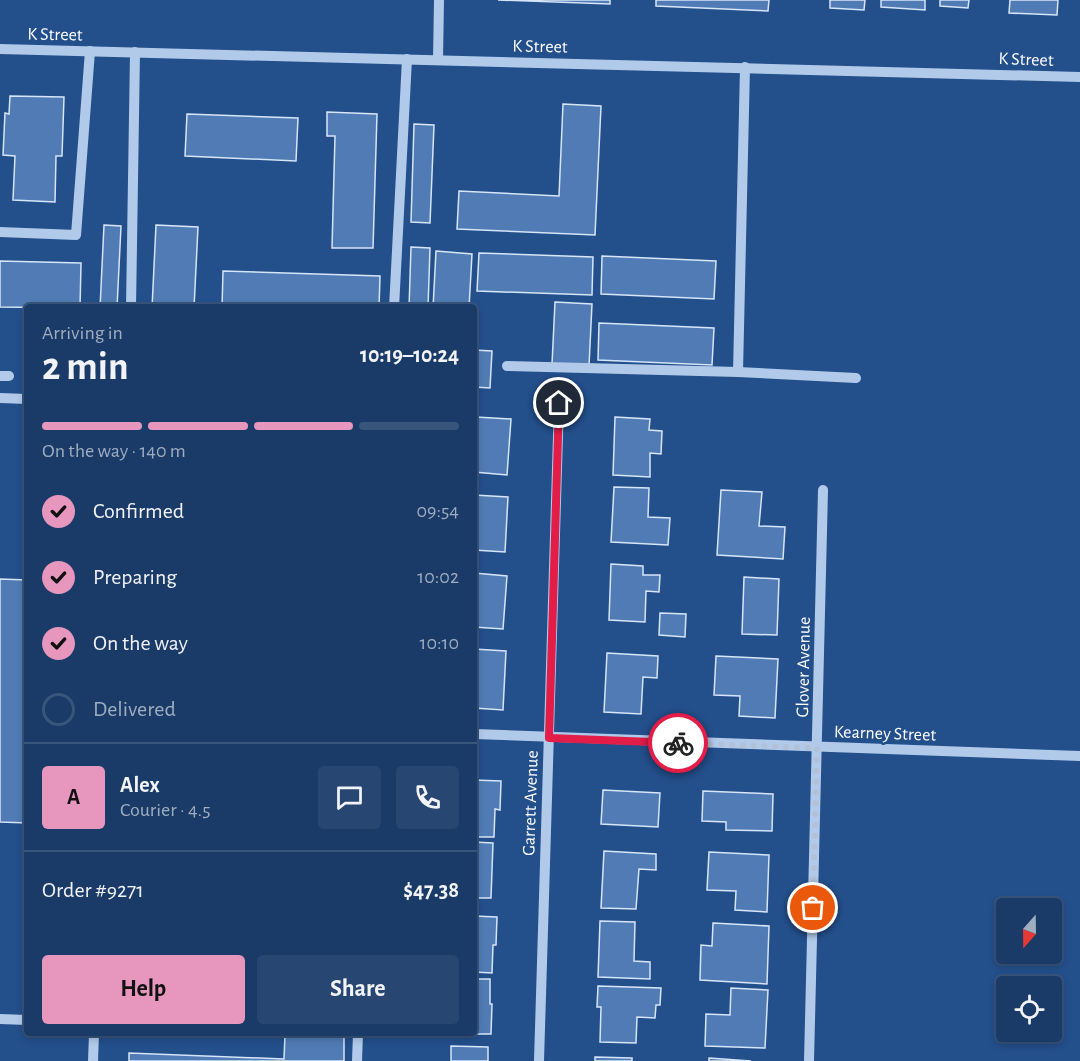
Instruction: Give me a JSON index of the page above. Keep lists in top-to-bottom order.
{
  "streets": {
    "street": [
      "K Street",
      "Glover Avenue",
      "Kearney Street",
      "Garrett Avenue"
    ]
  },
  "crossings": [
    ["Glover Avenue", "Kearney Street"],
    ["Kearney Street", "Garrett Avenue"]
  ],
  "north": "bottom",
  "page": {
    "heading": ["2 min", "Arriving in", "10:19–10:24"],
    "panel": [
      "Alex",
      "Courier · 4.5",
      "Order #9271",
      "$47.38"
    ],
    "bar": "On the way · 140 m",
    "list": [
      ["Confirmed", "09:54"],
      ["Preparing", "10:02"],
      ["On the way", "10:10"],
      "Delivered"
    ],
    "round": "A",
    "buttons": ["Help", "Share"]
  }
}
